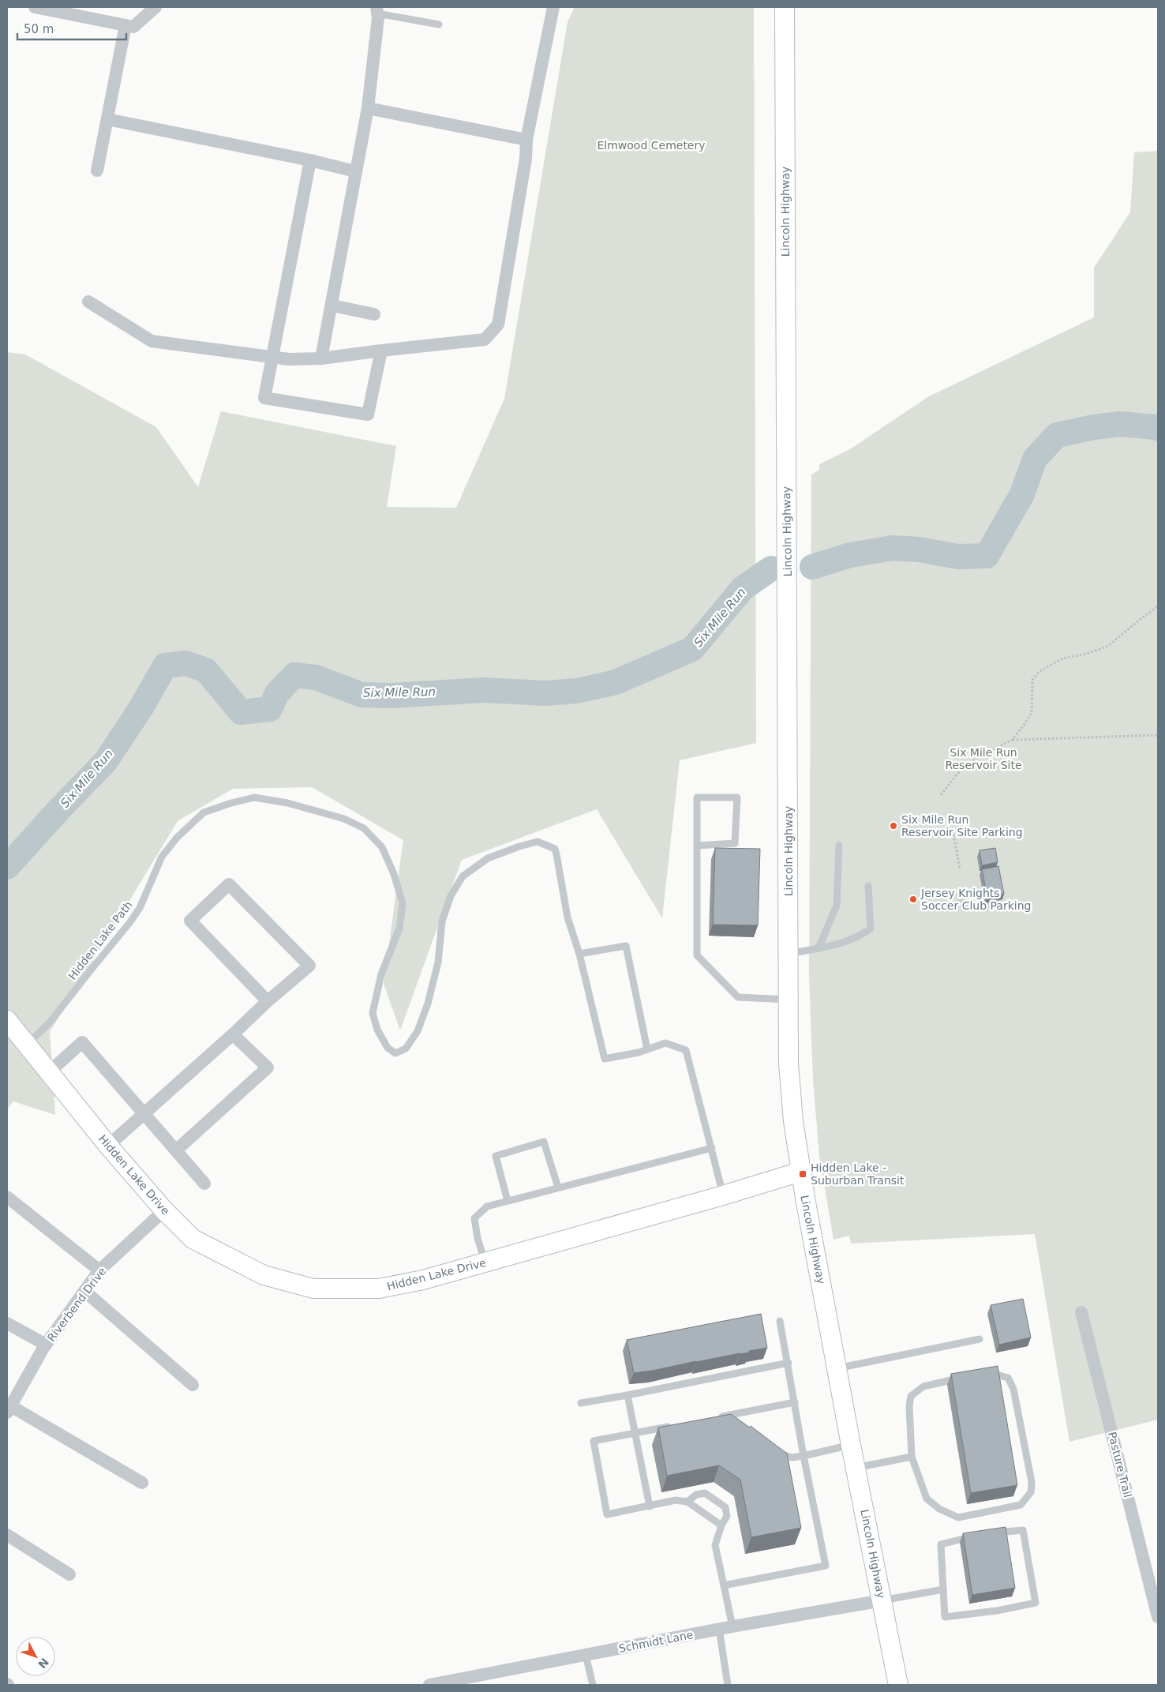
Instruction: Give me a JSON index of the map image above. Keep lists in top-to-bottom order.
{
  "streets": {
    "main road": ["Lincoln Highway", "Hidden Lake Drive"],
    "street": ["Riverbend Drive", "Pasture Trail", "Schmidt Lane"],
    "lane": ["Hidden Lake Path"]
  },
  "crossings": [
    ["Lincoln Highway", "Hidden Lake Drive"],
    ["Lincoln Highway", "Schmidt Lane"],
    ["Hidden Lake Path", "Hidden Lake Drive"],
    ["Hidden Lake Drive", "Riverbend Drive"]
  ],
  "water": ["Six Mile Run"],
  "parks": ["Elmwood Cemetery", "Six Mile Run Reservoir Site"],
  "places": {
    "other": ["Six Mile Run Reservoir Site Parking", "Jersey Knights Soccer Club Parking"],
    "transit": ["Hidden Lake - Suburban Transit"]
  },
  "scale_bar": "50 m",
  "north": "bottom right"
}
